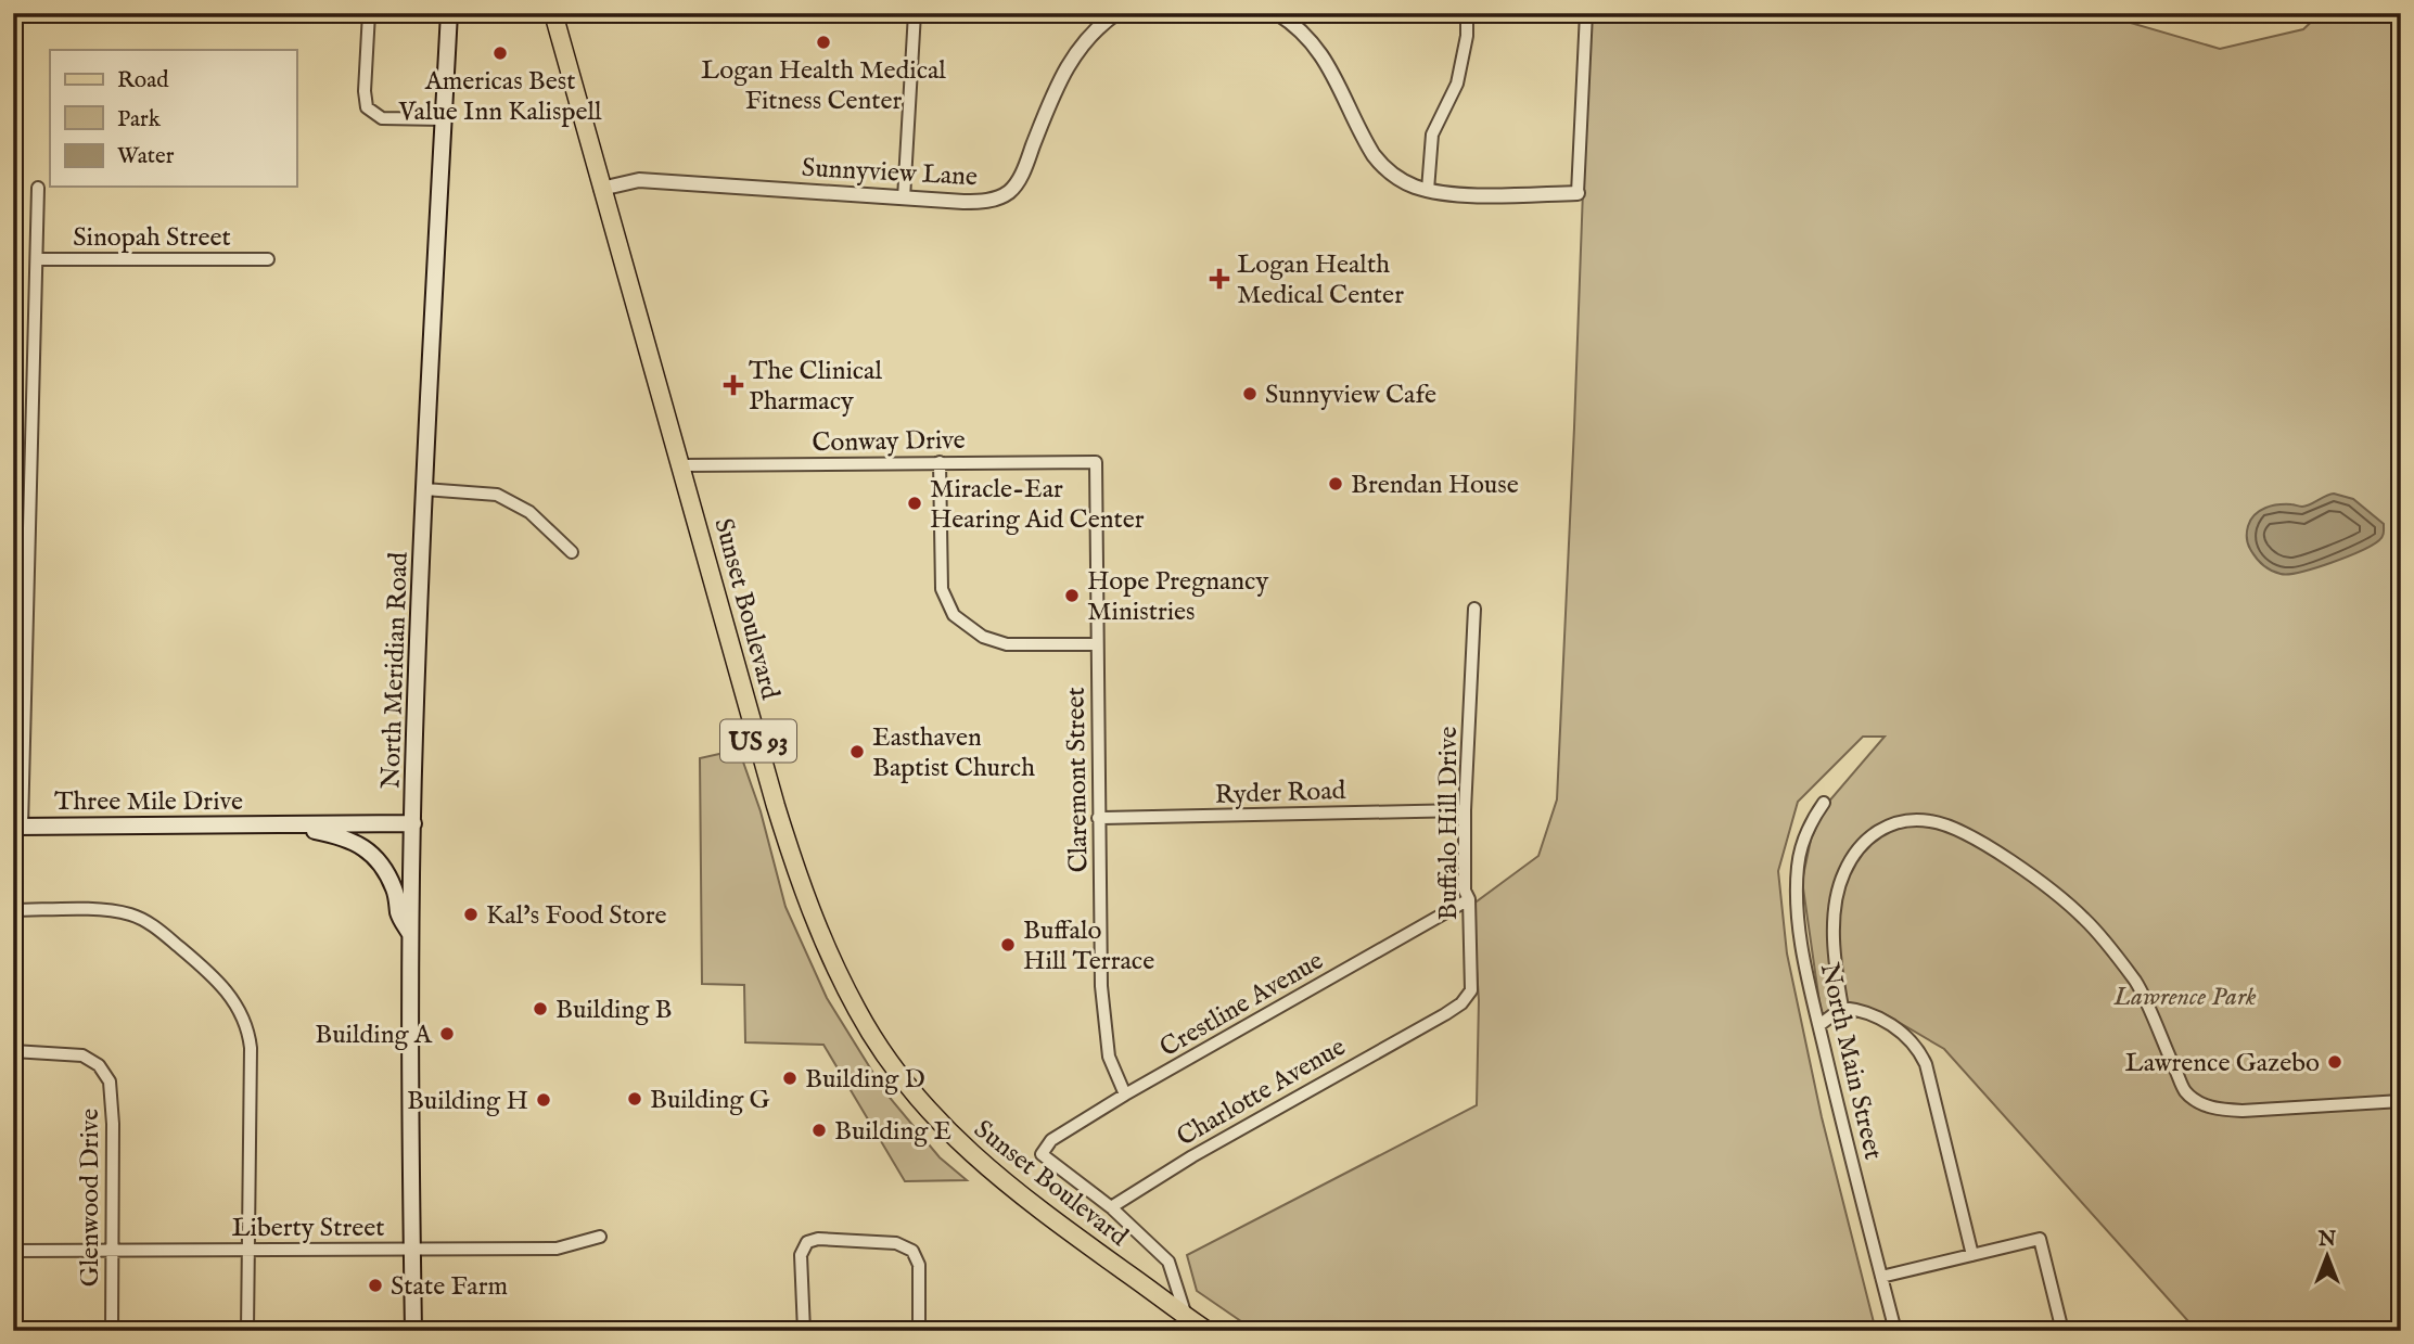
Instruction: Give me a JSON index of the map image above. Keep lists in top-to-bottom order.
{
  "streets": {
    "main road": [
      "Sunset Boulevard",
      "North Meridian Road",
      "US 93",
      "Three Mile Drive"
    ],
    "street": [
      "Sunnyview Lane",
      "Sinopah Street",
      "Conway Drive",
      "Claremont Street",
      "Ryder Road",
      "Buffalo Hill Drive",
      "Crestline Avenue",
      "North Main Street",
      "Charlotte Avenue",
      "Glenwood Drive",
      "Liberty Street"
    ]
  },
  "crossings": [
    ["Sunnyview Lane", "Sunset Boulevard"],
    ["Conway Drive", "Sunset Boulevard"],
    ["Conway Drive", "Claremont Street"],
    ["North Meridian Road", "Three Mile Drive"],
    ["North Meridian Road", "Liberty Street"],
    ["Claremont Street", "Ryder Road"],
    ["Claremont Street", "Crestline Avenue"],
    ["Ryder Road", "Buffalo Hill Drive"],
    ["Buffalo Hill Drive", "Crestline Avenue"],
    ["Buffalo Hill Drive", "Charlotte Avenue"],
    ["Crestline Avenue", "Charlotte Avenue"],
    ["Glenwood Drive", "Liberty Street"]
  ],
  "parks": ["Lawrence Park"],
  "places": {
    "other": [
      "Logan Health Medical Fitness Center",
      "Americas Best Value Inn Kalispell",
      "Sunnyview Cafe",
      "Brendan House",
      "Miracle-Ear Hearing Aid Center",
      "Hope Pregnancy Ministries",
      "Easthaven Baptist Church",
      "Kal's Food Store",
      "Buffalo Hill Terrace",
      "Building B",
      "Building A",
      "Lawrence Gazebo",
      "Building D",
      "Building G",
      "Building H",
      "Building E",
      "State Farm"
    ],
    "health": ["Logan Health Medical Center", "The Clinical Pharmacy"]
  },
  "legend": ["Road", "Park", "Water"],
  "north": "top"
}
